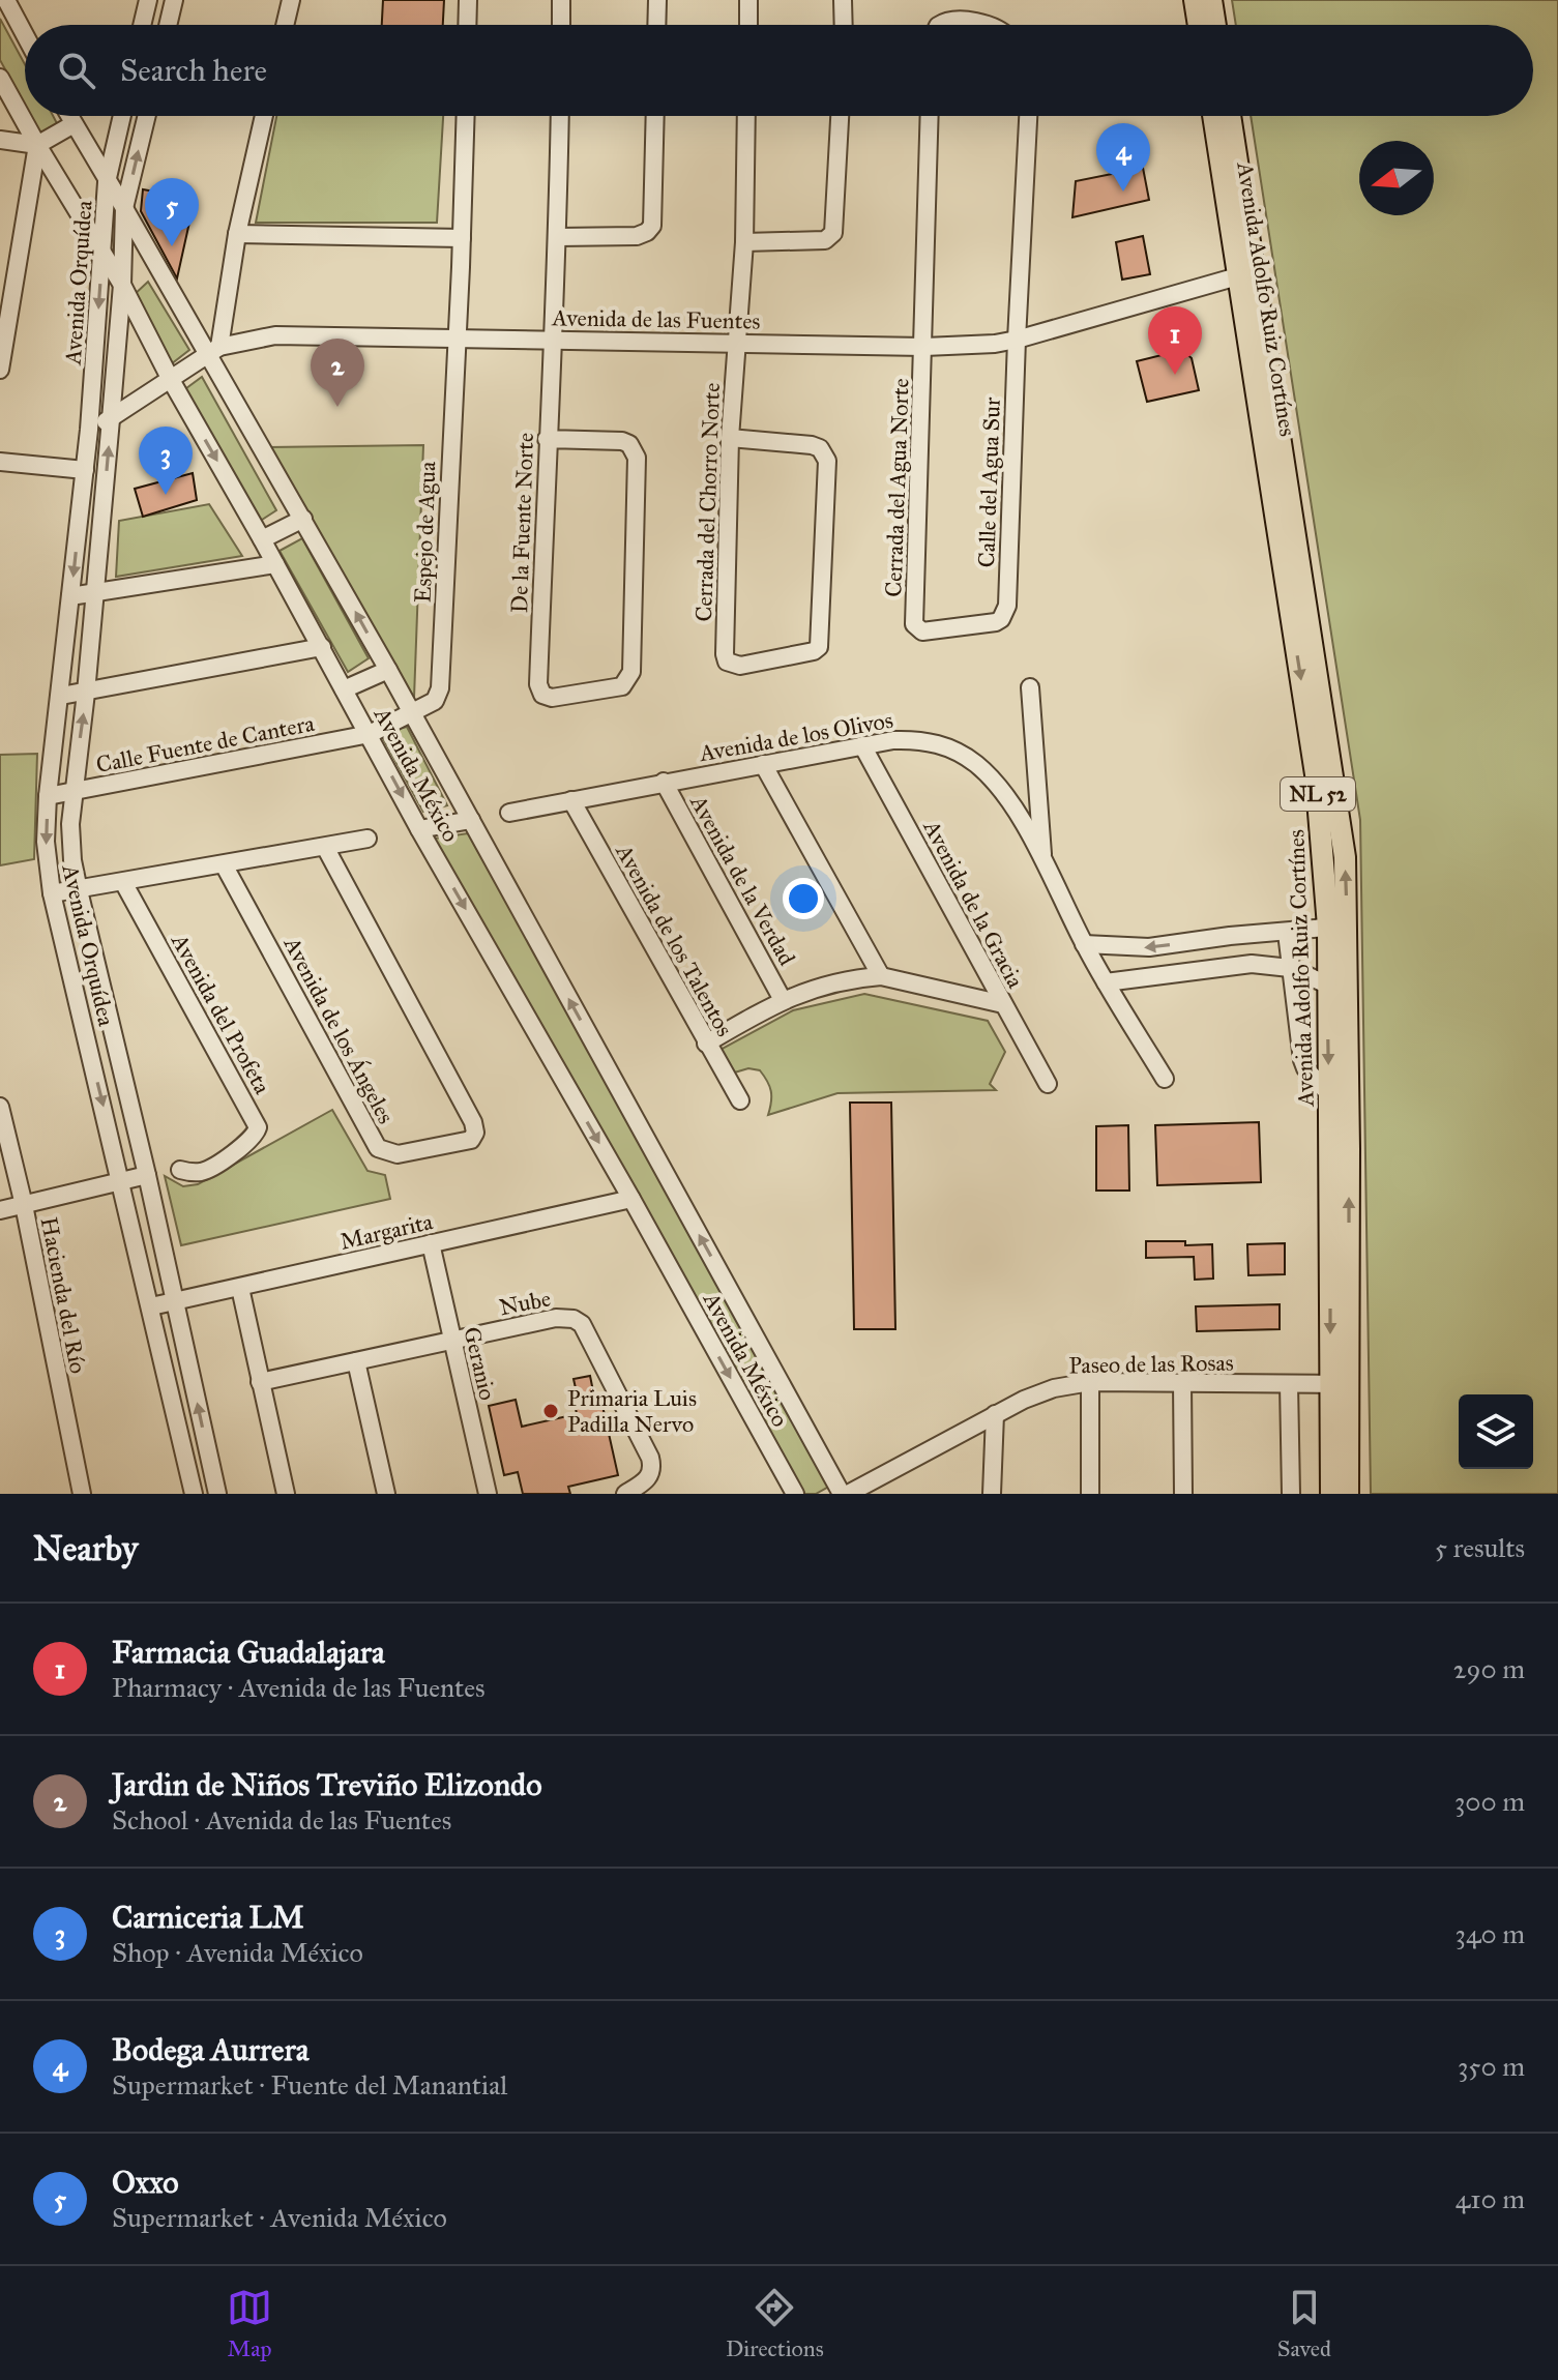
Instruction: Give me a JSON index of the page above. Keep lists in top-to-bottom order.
{
  "streets": {
    "main road": ["Avenida Adolfo Ruiz Cortínes", "NL 52"],
    "street": [
      "Avenida Orquídea",
      "Avenida de las Fuentes",
      "Calle del Agua Sur",
      "Cerrada del Agua Norte",
      "Cerrada del Chorro Norte",
      "De la Fuente Norte",
      "Espejo de Agua",
      "Avenida de los Olivos",
      "Calle Fuente de Cantera",
      "Avenida México",
      "Avenida de la Verdad",
      "Avenida de la Gracia",
      "Avenida de los Talentos",
      "Avenida del Profeta",
      "Avenida de los Ángeles",
      "Margarita",
      "Hacienda del Río",
      "Nube",
      "Geranio",
      "Paseo de las Rosas"
    ]
  },
  "crossings": [
    ["Avenida Orquídea", "Avenida de las Fuentes"],
    ["Avenida Orquídea", "Calle Fuente de Cantera"],
    ["Avenida Orquídea", "Avenida México"],
    ["Avenida Orquídea", "Margarita"],
    ["Avenida Adolfo Ruiz Cortínes", "Avenida de las Fuentes"],
    ["Avenida Adolfo Ruiz Cortínes", "Paseo de las Rosas"],
    ["Avenida de las Fuentes", "Calle del Agua Sur"],
    ["Avenida de las Fuentes", "Cerrada del Agua Norte"],
    ["Avenida de las Fuentes", "Cerrada del Chorro Norte"],
    ["Avenida de las Fuentes", "De la Fuente Norte"],
    ["Avenida de las Fuentes", "Espejo de Agua"],
    ["Avenida de las Fuentes", "Avenida México"],
    ["Calle del Agua Sur", "Cerrada del Agua Norte"],
    ["Espejo de Agua", "Calle Fuente de Cantera"],
    ["Espejo de Agua", "Avenida México"],
    ["Avenida de los Olivos", "Avenida de la Verdad"],
    ["Avenida de los Olivos", "Avenida de la Gracia"],
    ["Avenida de los Olivos", "Avenida de los Talentos"],
    ["Calle Fuente de Cantera", "Avenida México"],
    ["Avenida México", "Margarita"],
    ["Margarita", "Geranio"],
    ["Nube", "Geranio"]
  ],
  "places": ["Primaria Luis Padilla Nervo"],
  "north": "left",
  "page": {
    "search": "Search here",
    "pins": [
      "4",
      "5",
      "1",
      "2",
      "3"
    ],
    "heading": ["Nearby", "5 results"],
    "list": [
      {
        "mark": "1",
        "name": "Farmacia Guadalajara",
        "note": "Pharmacy · Avenida de las Fuentes",
        "value": "290 m"
      },
      {
        "mark": "2",
        "name": "Jardin de Niños Treviño Elizondo",
        "note": "School · Avenida de las Fuentes",
        "value": "300 m"
      },
      {
        "mark": "3",
        "name": "Carniceria LM",
        "note": "Shop · Avenida México",
        "value": "340 m"
      },
      {
        "mark": "4",
        "name": "Bodega Aurrera",
        "note": "Supermarket · Fuente del Manantial",
        "value": "350 m"
      },
      {
        "mark": "5",
        "name": "Oxxo",
        "note": "Supermarket · Avenida México",
        "value": "410 m"
      }
    ],
    "nav": ["Map", "Directions", "Saved"]
  }
}
